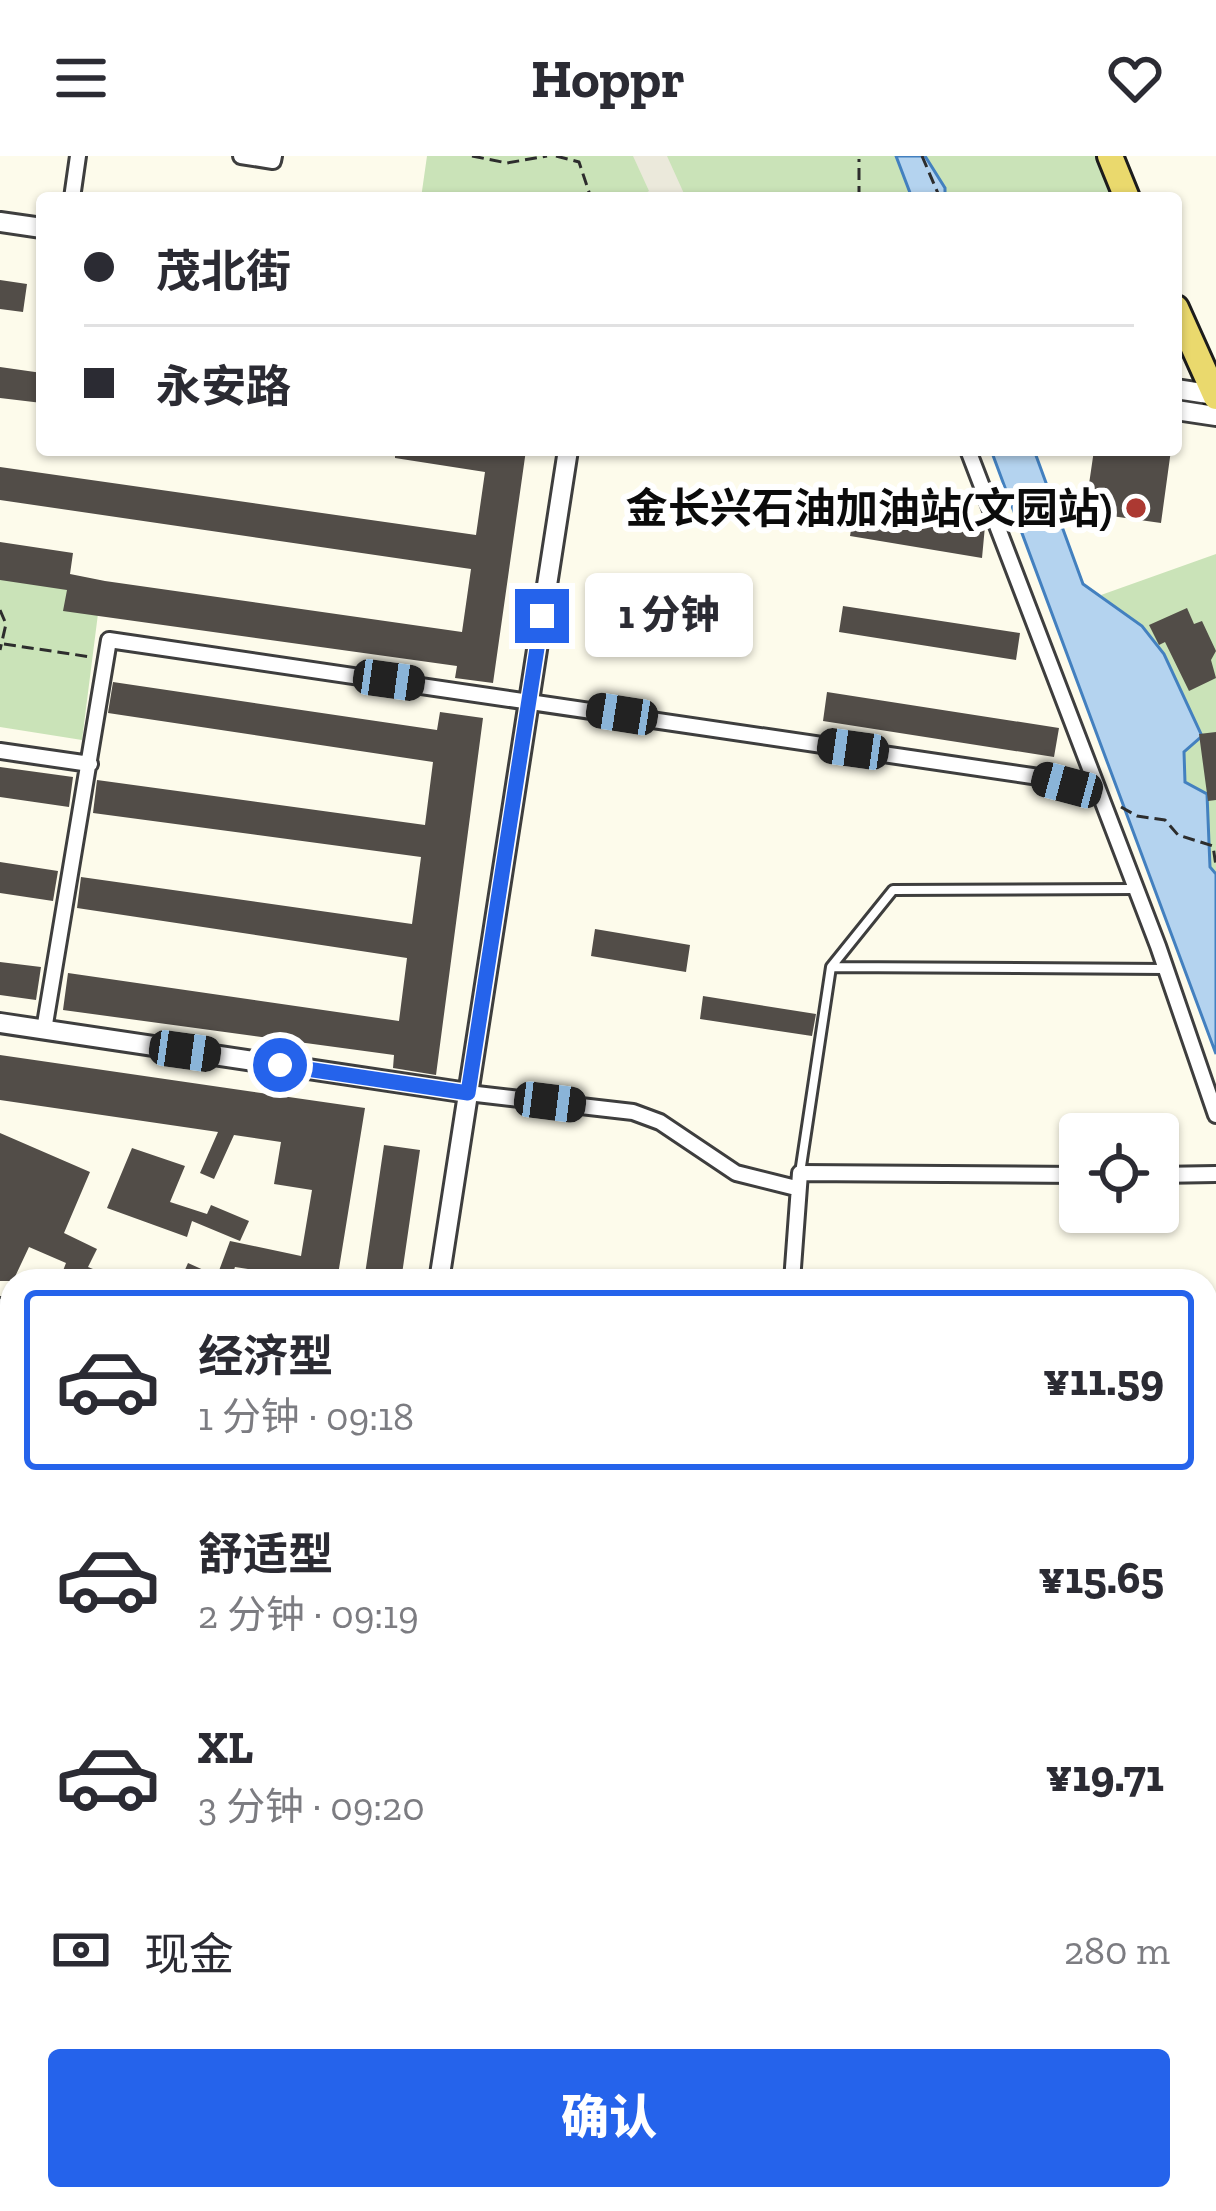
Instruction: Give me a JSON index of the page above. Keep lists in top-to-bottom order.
{
  "places": ["金长兴石油加油站(文园站)"],
  "page": {
    "header": "Hoppr",
    "banner": ["茂北街", "永安路"],
    "bubble": "1 分钟",
    "list": [
      {
        "name": "经济型",
        "note": "1 分钟 · 09:18",
        "value": "¥11.59"
      },
      {
        "name": "舒适型",
        "note": "2 分钟 · 09:19",
        "value": "¥15.65"
      },
      {
        "name": "XL",
        "note": "3 分钟 · 09:20",
        "value": "¥19.71"
      }
    ],
    "pay": ["现金", "280 m"],
    "buttons": "确认"
  }
}
